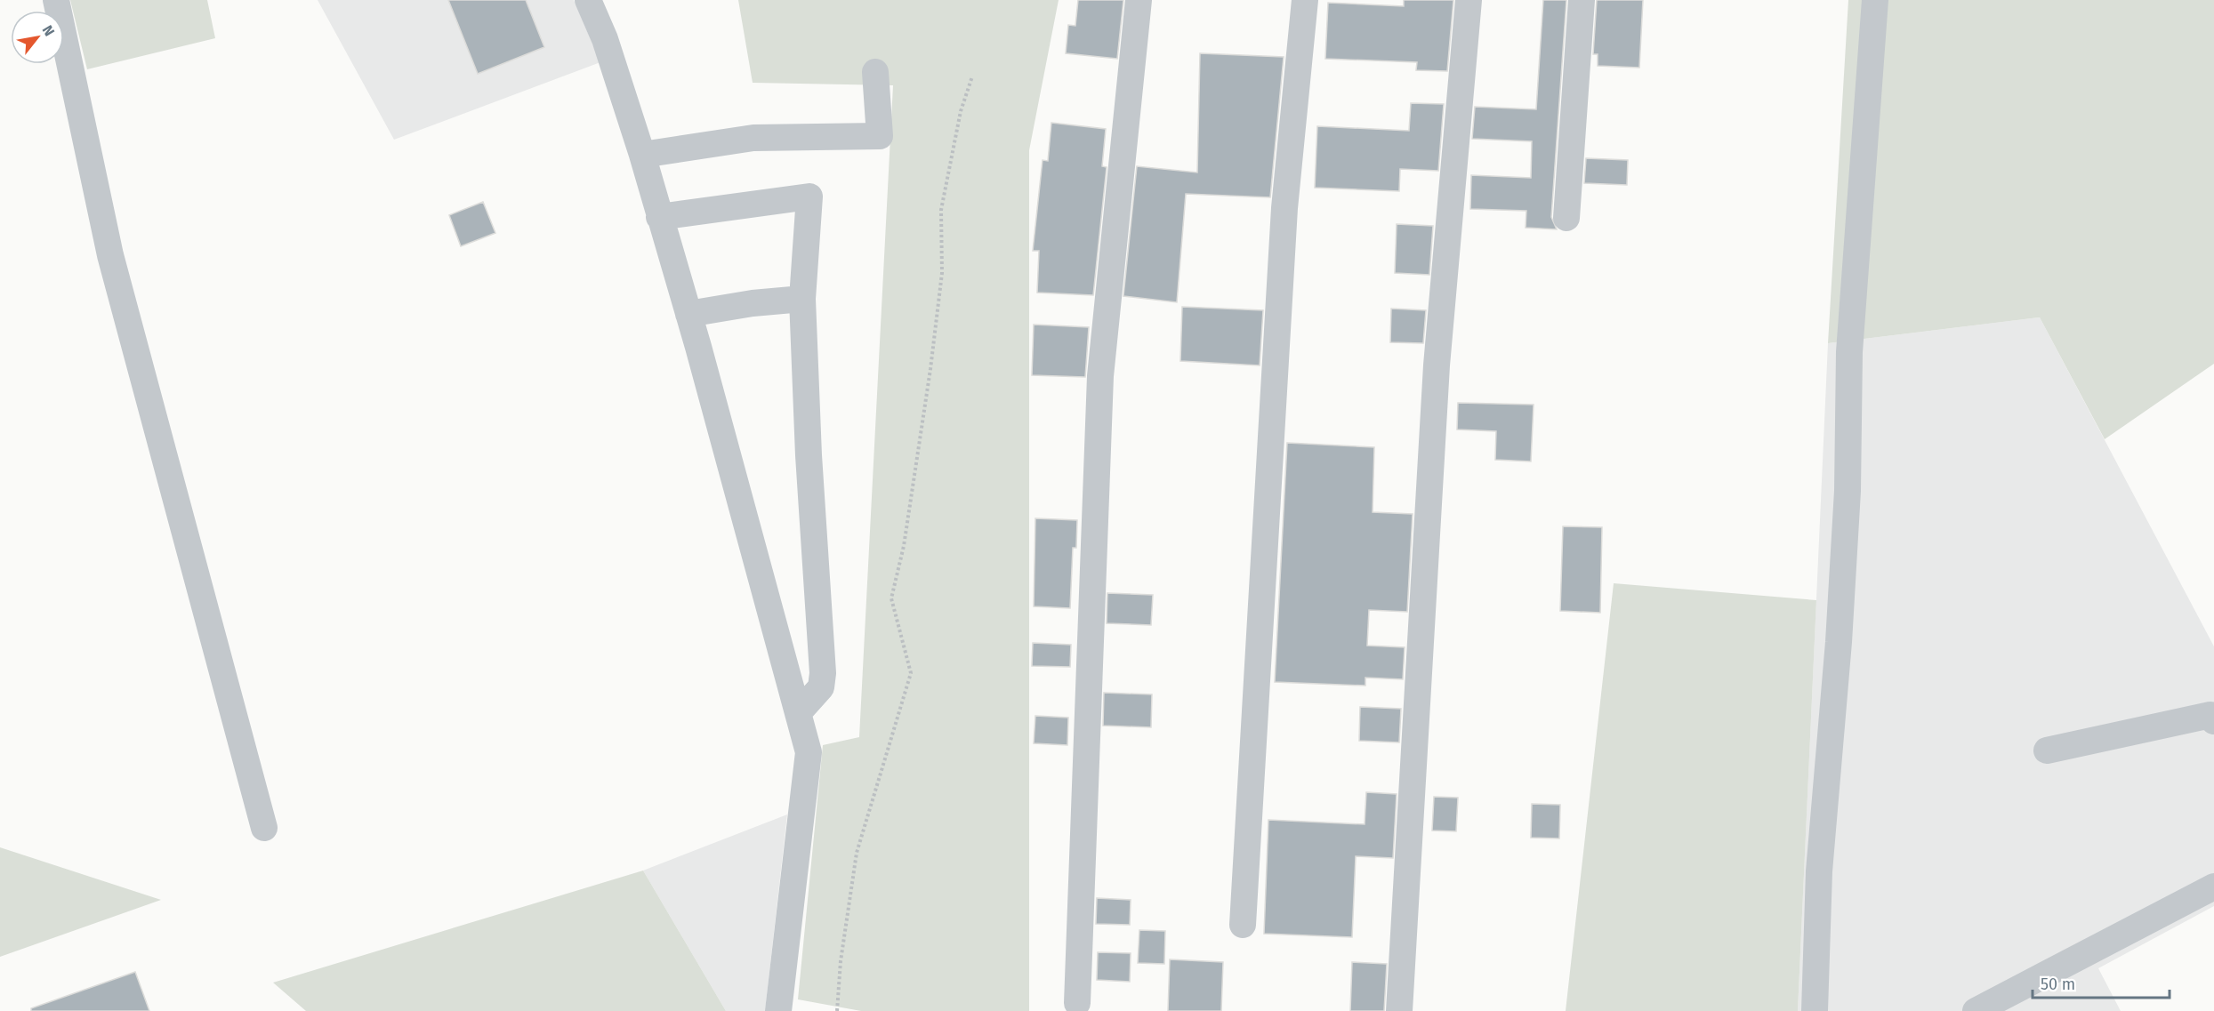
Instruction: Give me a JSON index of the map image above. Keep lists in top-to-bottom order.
{
  "scale_bar": "50 m",
  "north": "top right"
}
